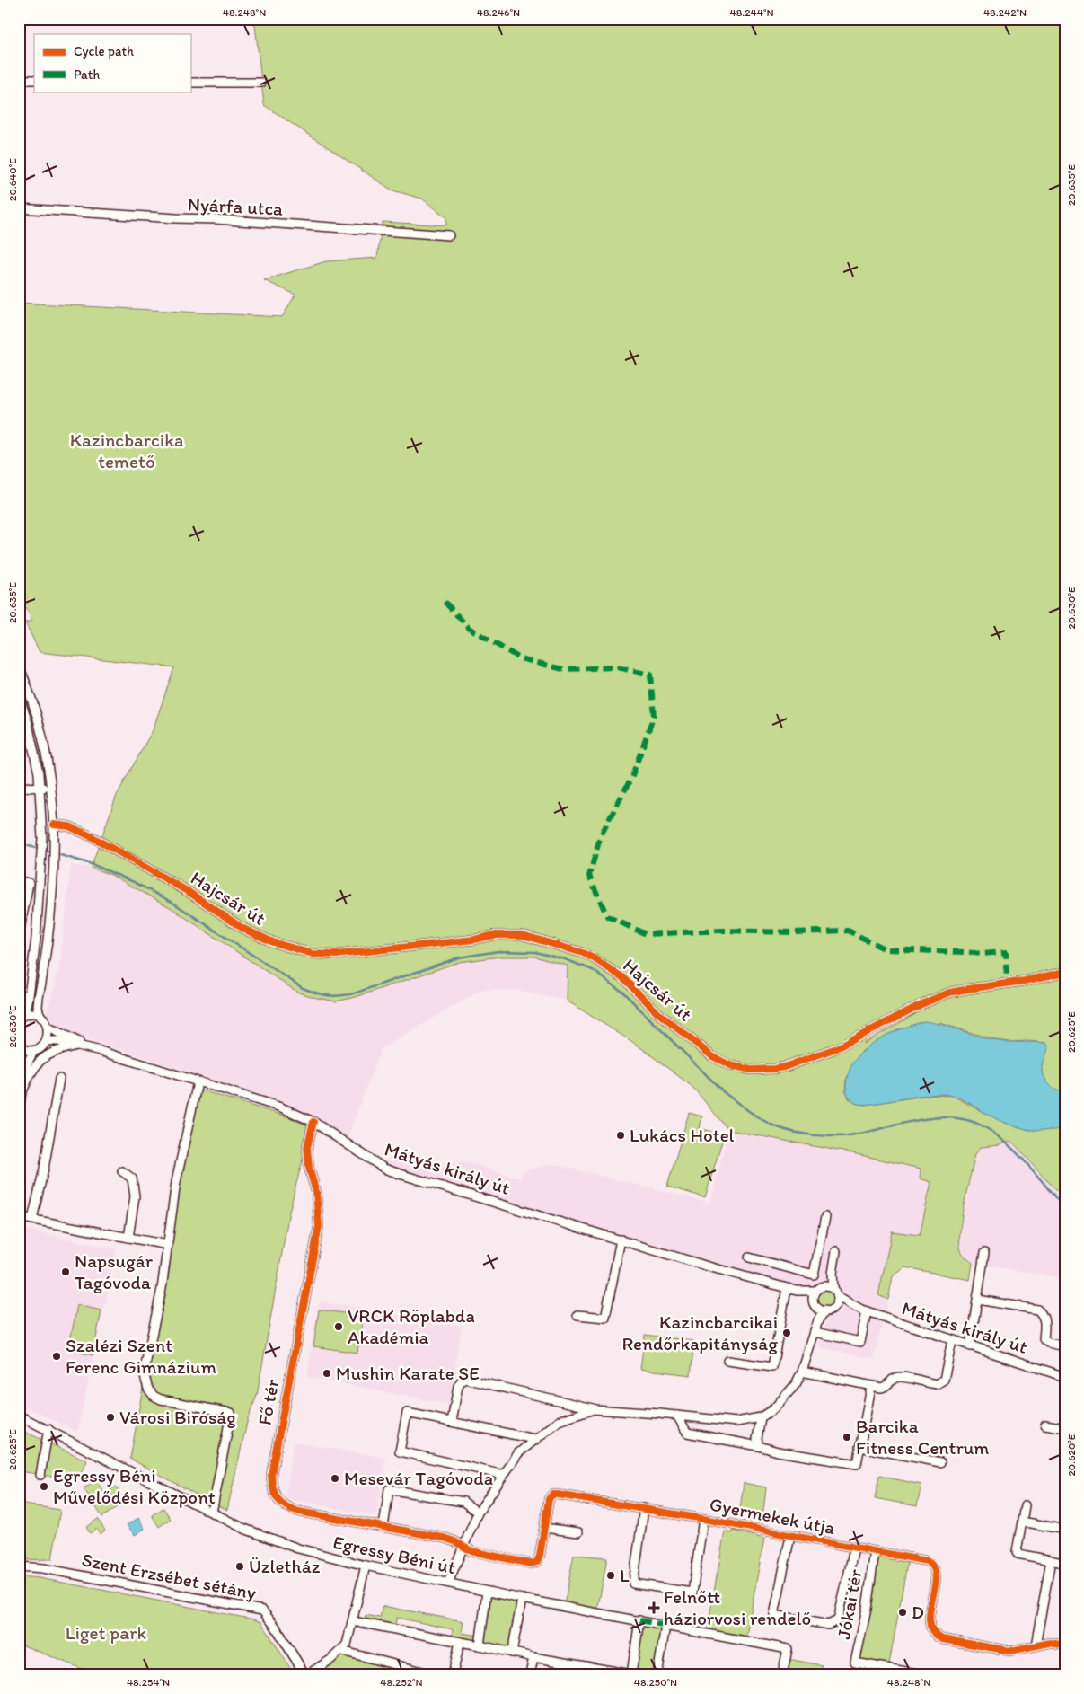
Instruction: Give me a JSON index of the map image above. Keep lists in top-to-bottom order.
{
  "streets": {
    "street": [
      "Nyárfa utca",
      "Hajcsár út",
      "Mátyás király út",
      "Fő tér",
      "Gyermekek útja",
      "Egressy Béni út",
      "Szent Erzsébet sétány",
      "Jókai tér"
    ]
  },
  "crossings": [
    ["Mátyás király út", "Fő tér"],
    ["Fő tér", "Gyermekek útja"],
    ["Fő tér", "Egressy Béni út"],
    ["Gyermekek útja", "Jókai tér"]
  ],
  "parks": ["Kazincbarcika temető", "Liget park"],
  "places": {
    "other": [
      "Lukács Hotel",
      "Napsugár Tagóvoda",
      "VRCK Röplabda Akadémia",
      "Kazincbarcikai Rendőrkapitányság",
      "Szalézi Szent Ferenc Gimnázium",
      "Mushin Karate SE",
      "Városi Biróság",
      "Barcika Fitness Centrum",
      "Mesevár Tagóvoda",
      "Egressy Béni Művelődési Központ",
      "Üzletház",
      "L",
      "D"
    ],
    "health": ["Felnőtt háziorvosi rendelő"]
  },
  "legend": ["Cycle path", "Path"],
  "coordinates": [
    "48.248°N",
    "48.246°N",
    "48.244°N",
    "48.242°N",
    "20.640°E",
    "20.635°E",
    "20.630°E",
    "20.625°E",
    "20.620°E",
    "48.254°N",
    "48.252°N",
    "48.250°N"
  ]
}
